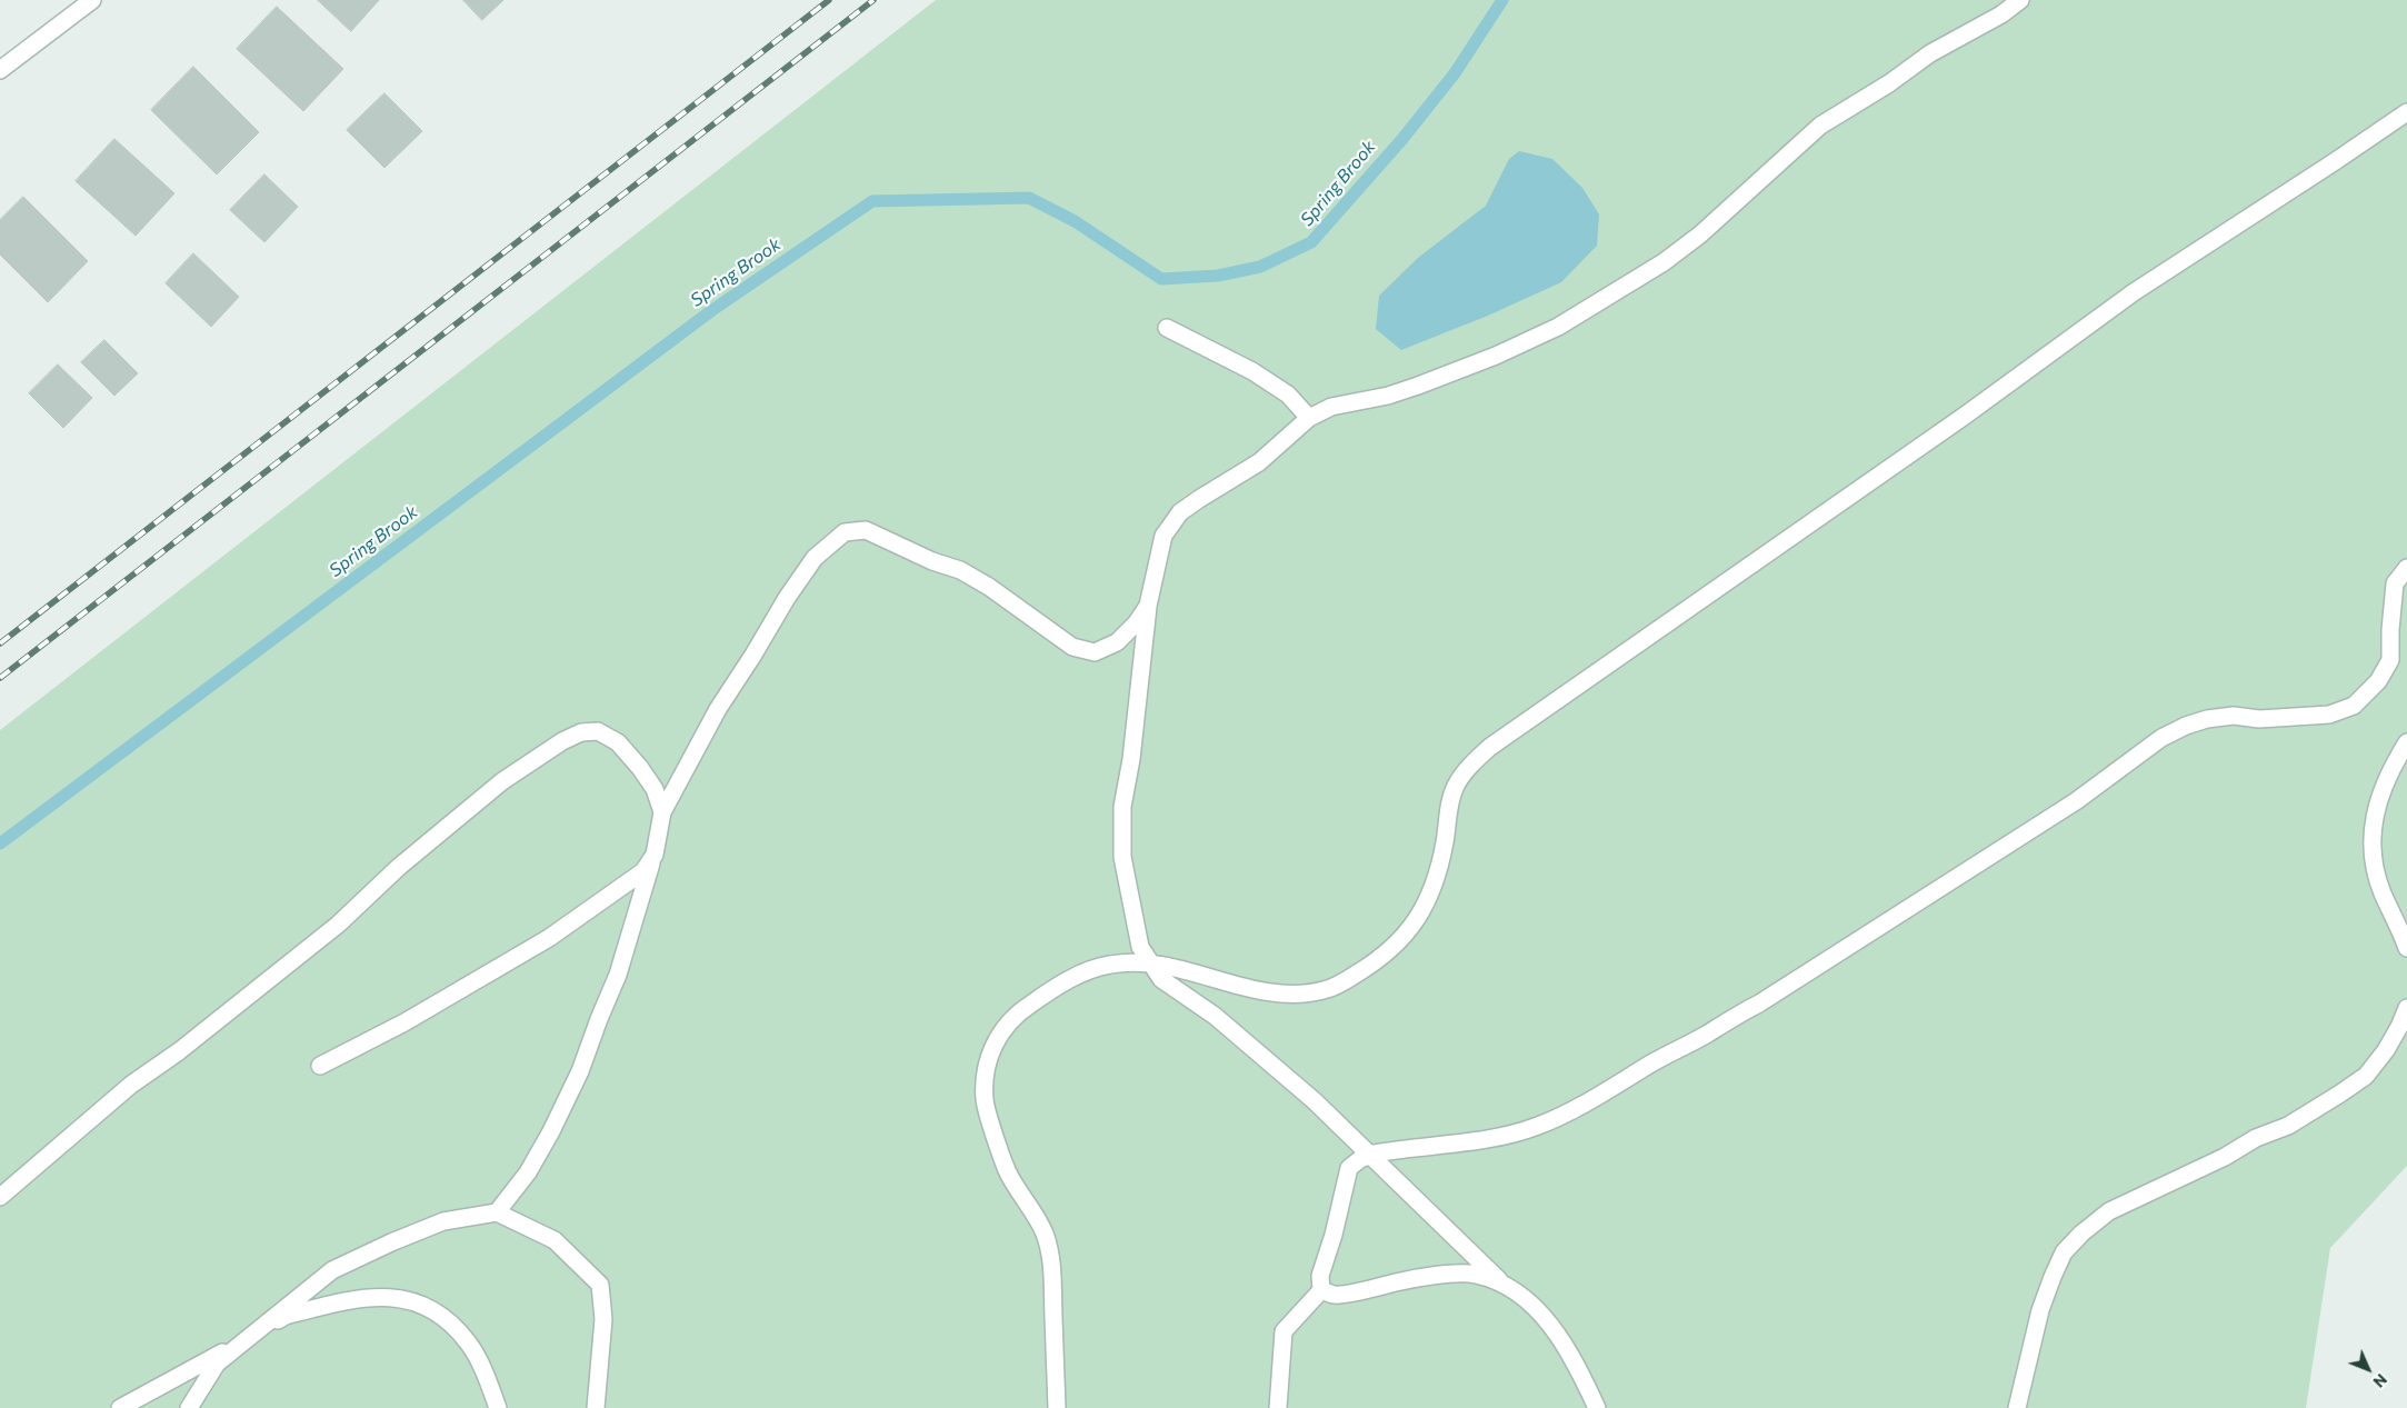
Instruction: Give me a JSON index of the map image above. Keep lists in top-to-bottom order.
{
  "water": ["Spring Brook"],
  "north": "bottom right"
}
